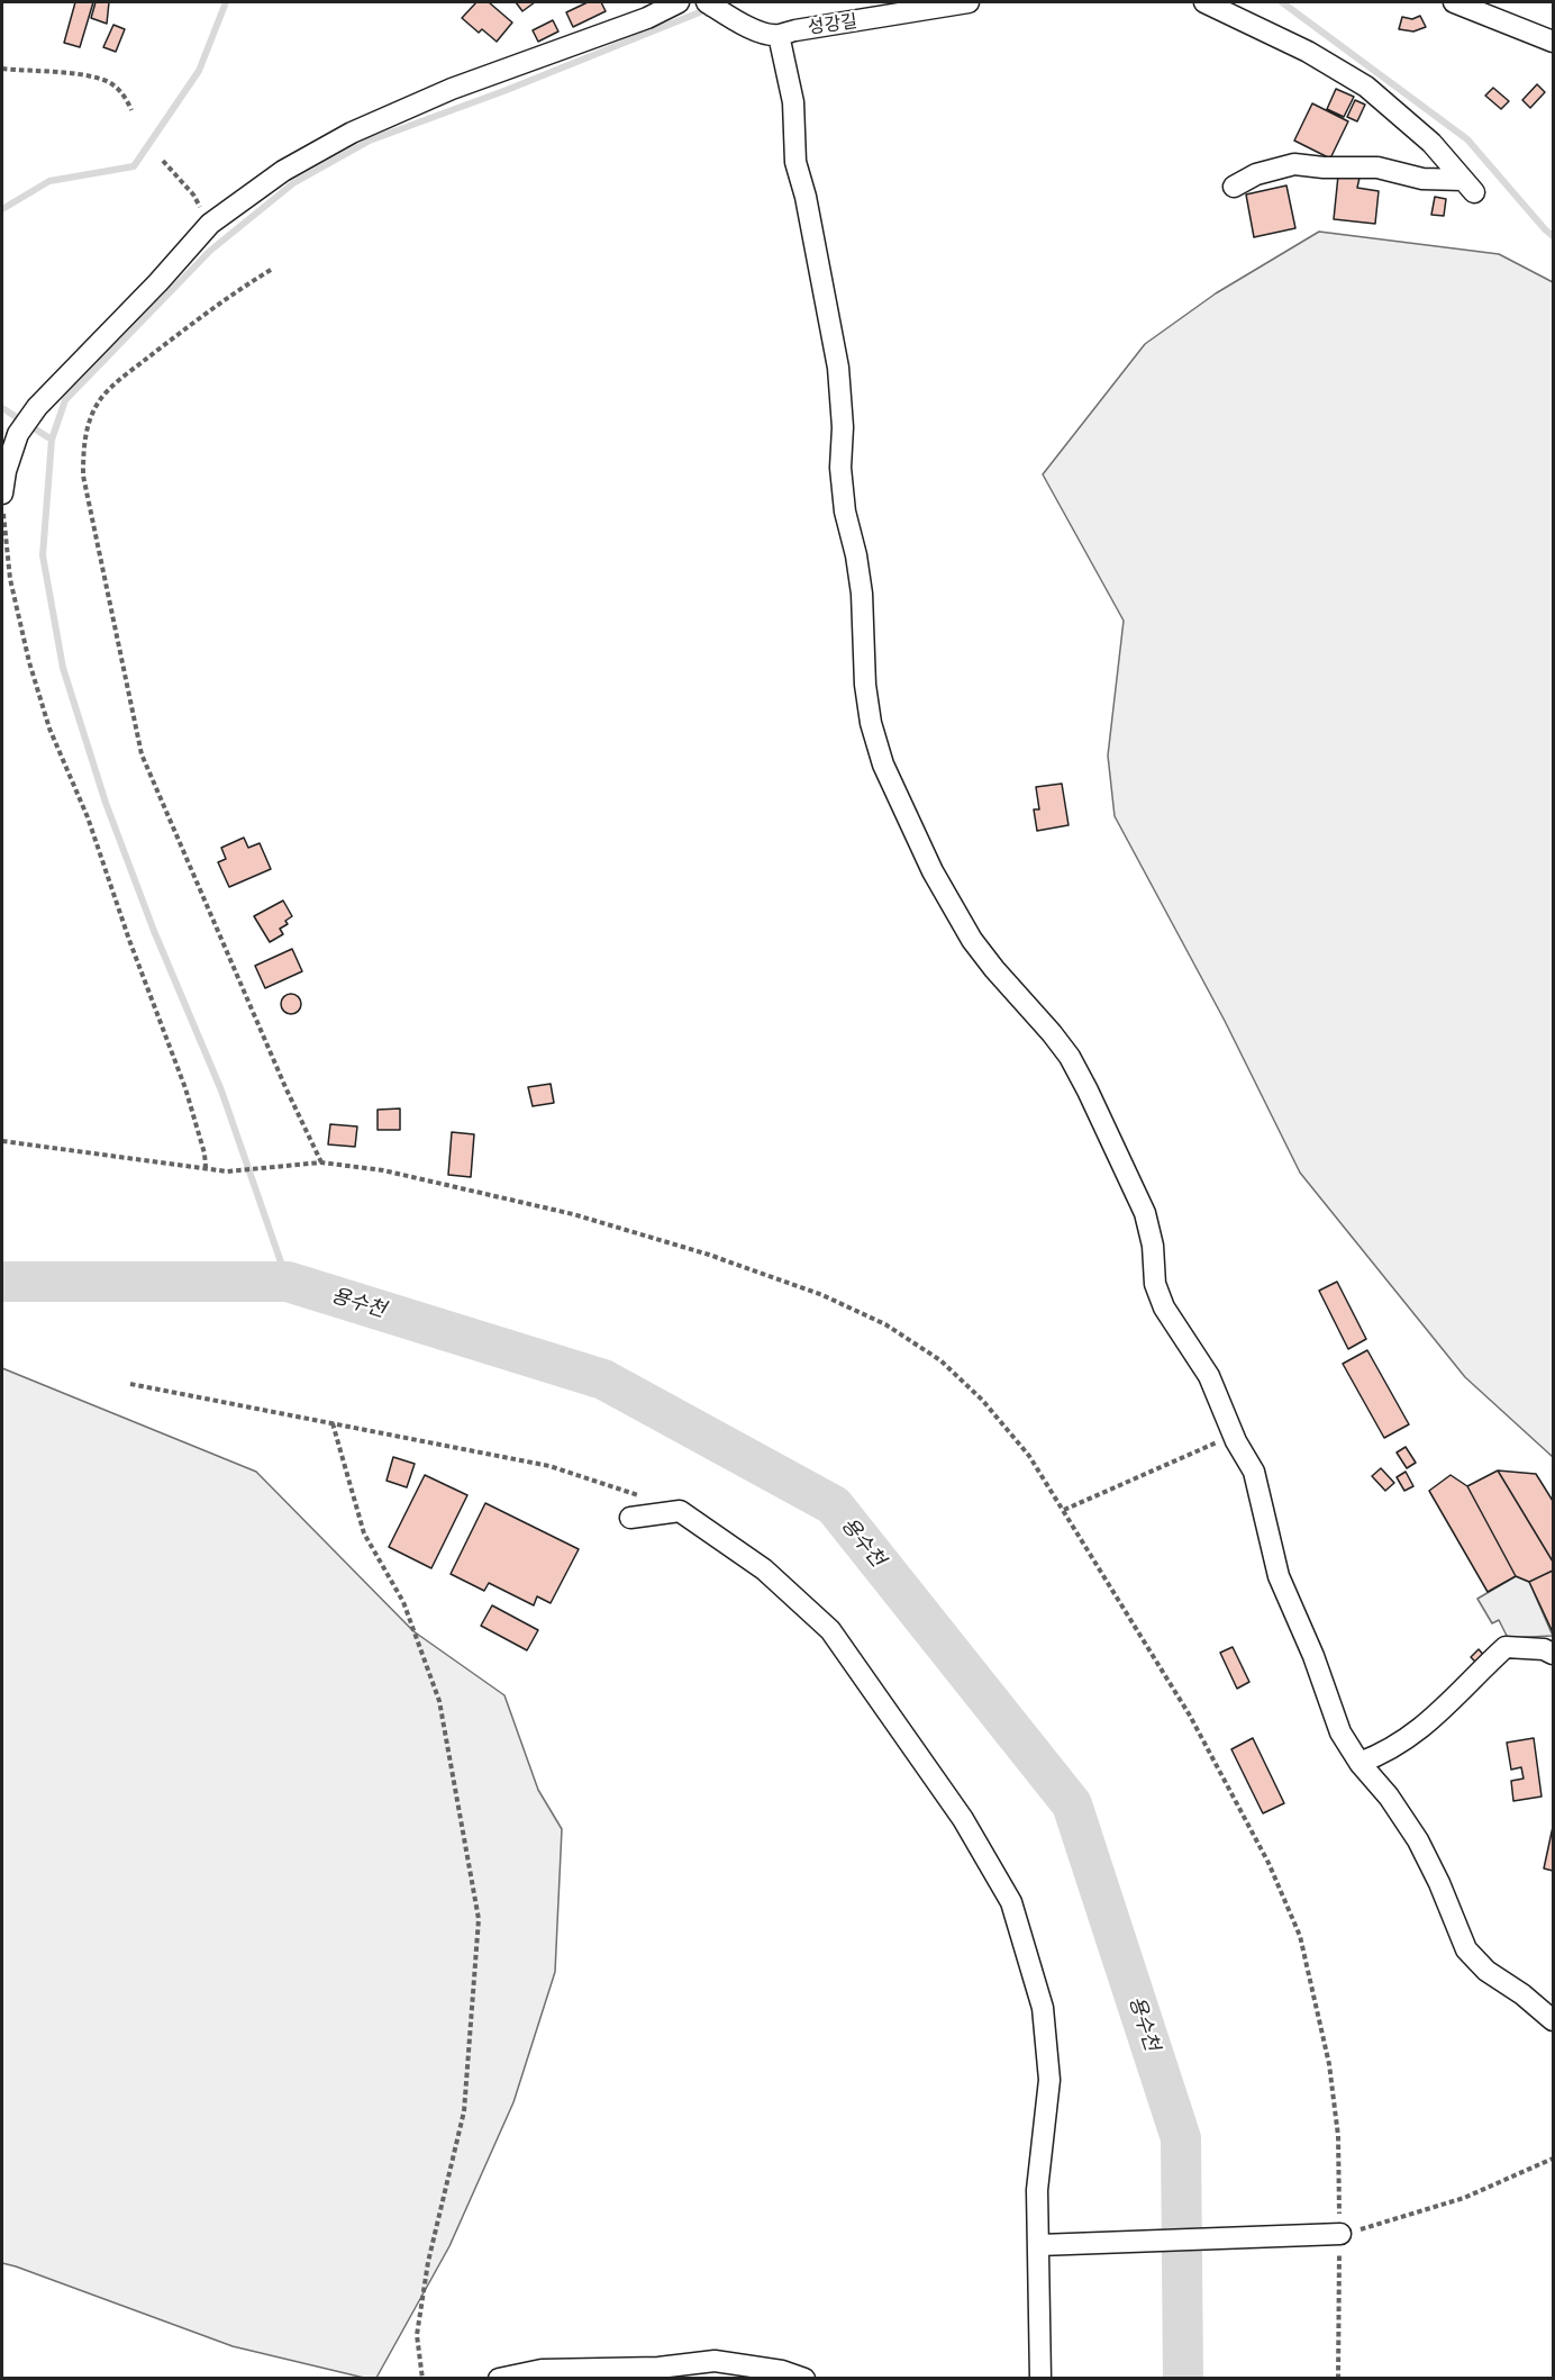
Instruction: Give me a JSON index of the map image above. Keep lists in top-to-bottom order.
{
  "streets": {
    "street": ["성강길"]
  },
  "water": ["용수천"]
}
